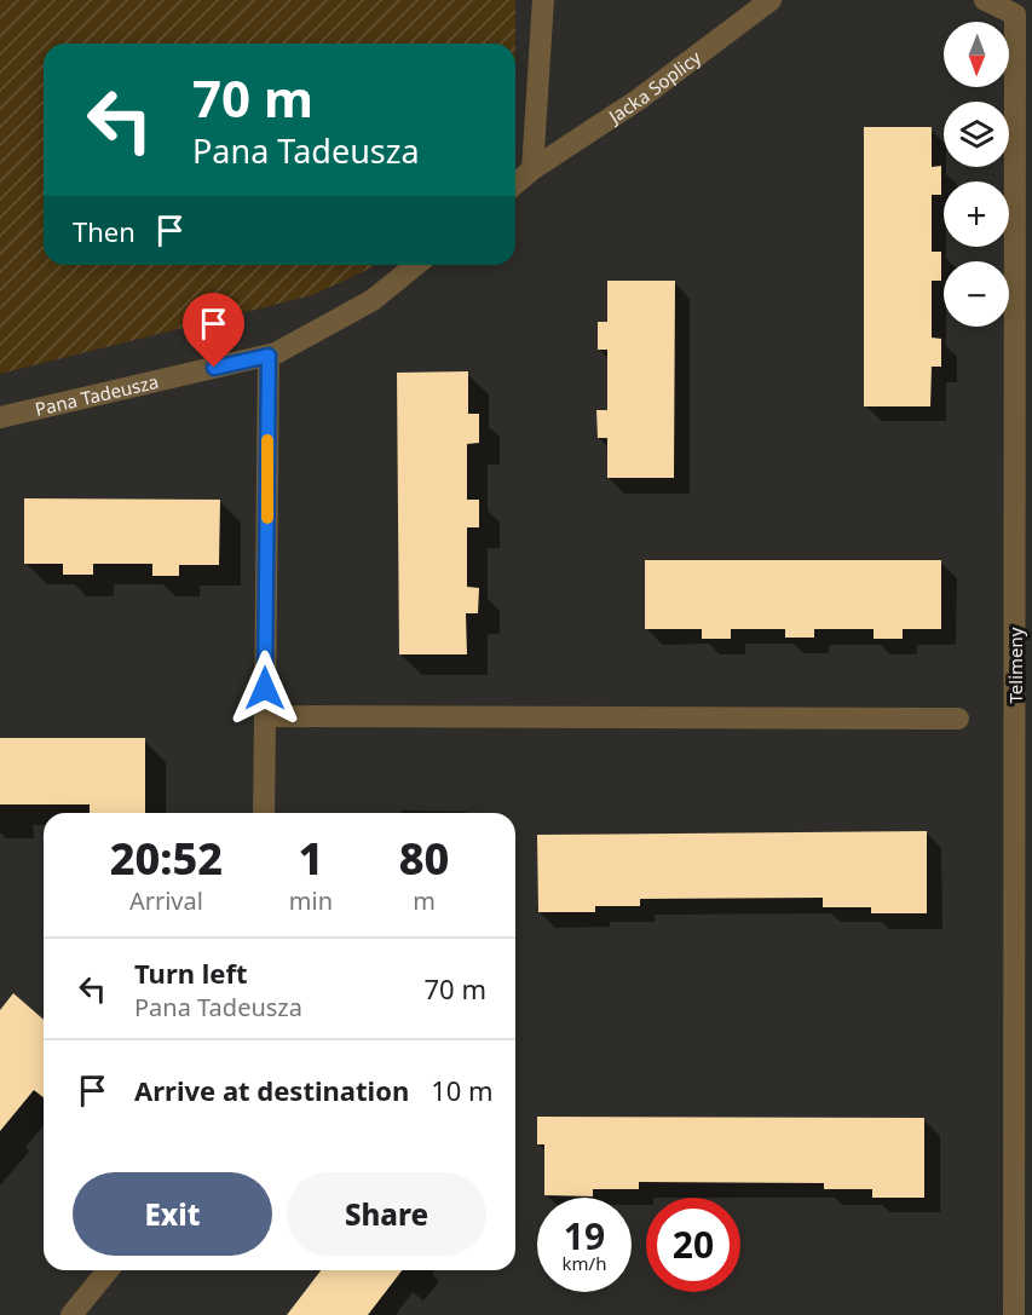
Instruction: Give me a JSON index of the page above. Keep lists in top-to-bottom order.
{
  "streets": {
    "street": ["Jacka Soplicy", "Pana Tadeusza", "Telimeny"]
  },
  "north": "bottom",
  "page": {
    "map_buttons": ["+", "−"],
    "turn": ["70 m", "Pana Tadeusza"],
    "then": "Then",
    "eta": [
      "20:52",
      "Arrival",
      "1",
      "min",
      "80",
      "m"
    ],
    "list": [
      {
        "name": "Turn left",
        "note": "Pana Tadeusza",
        "value": "70 m"
      },
      {
        "name": "Arrive at destination",
        "value": "10 m"
      }
    ],
    "buttons": ["Exit", "Share"],
    "speed": "19 km/h",
    "limit": "20"
  }
}
